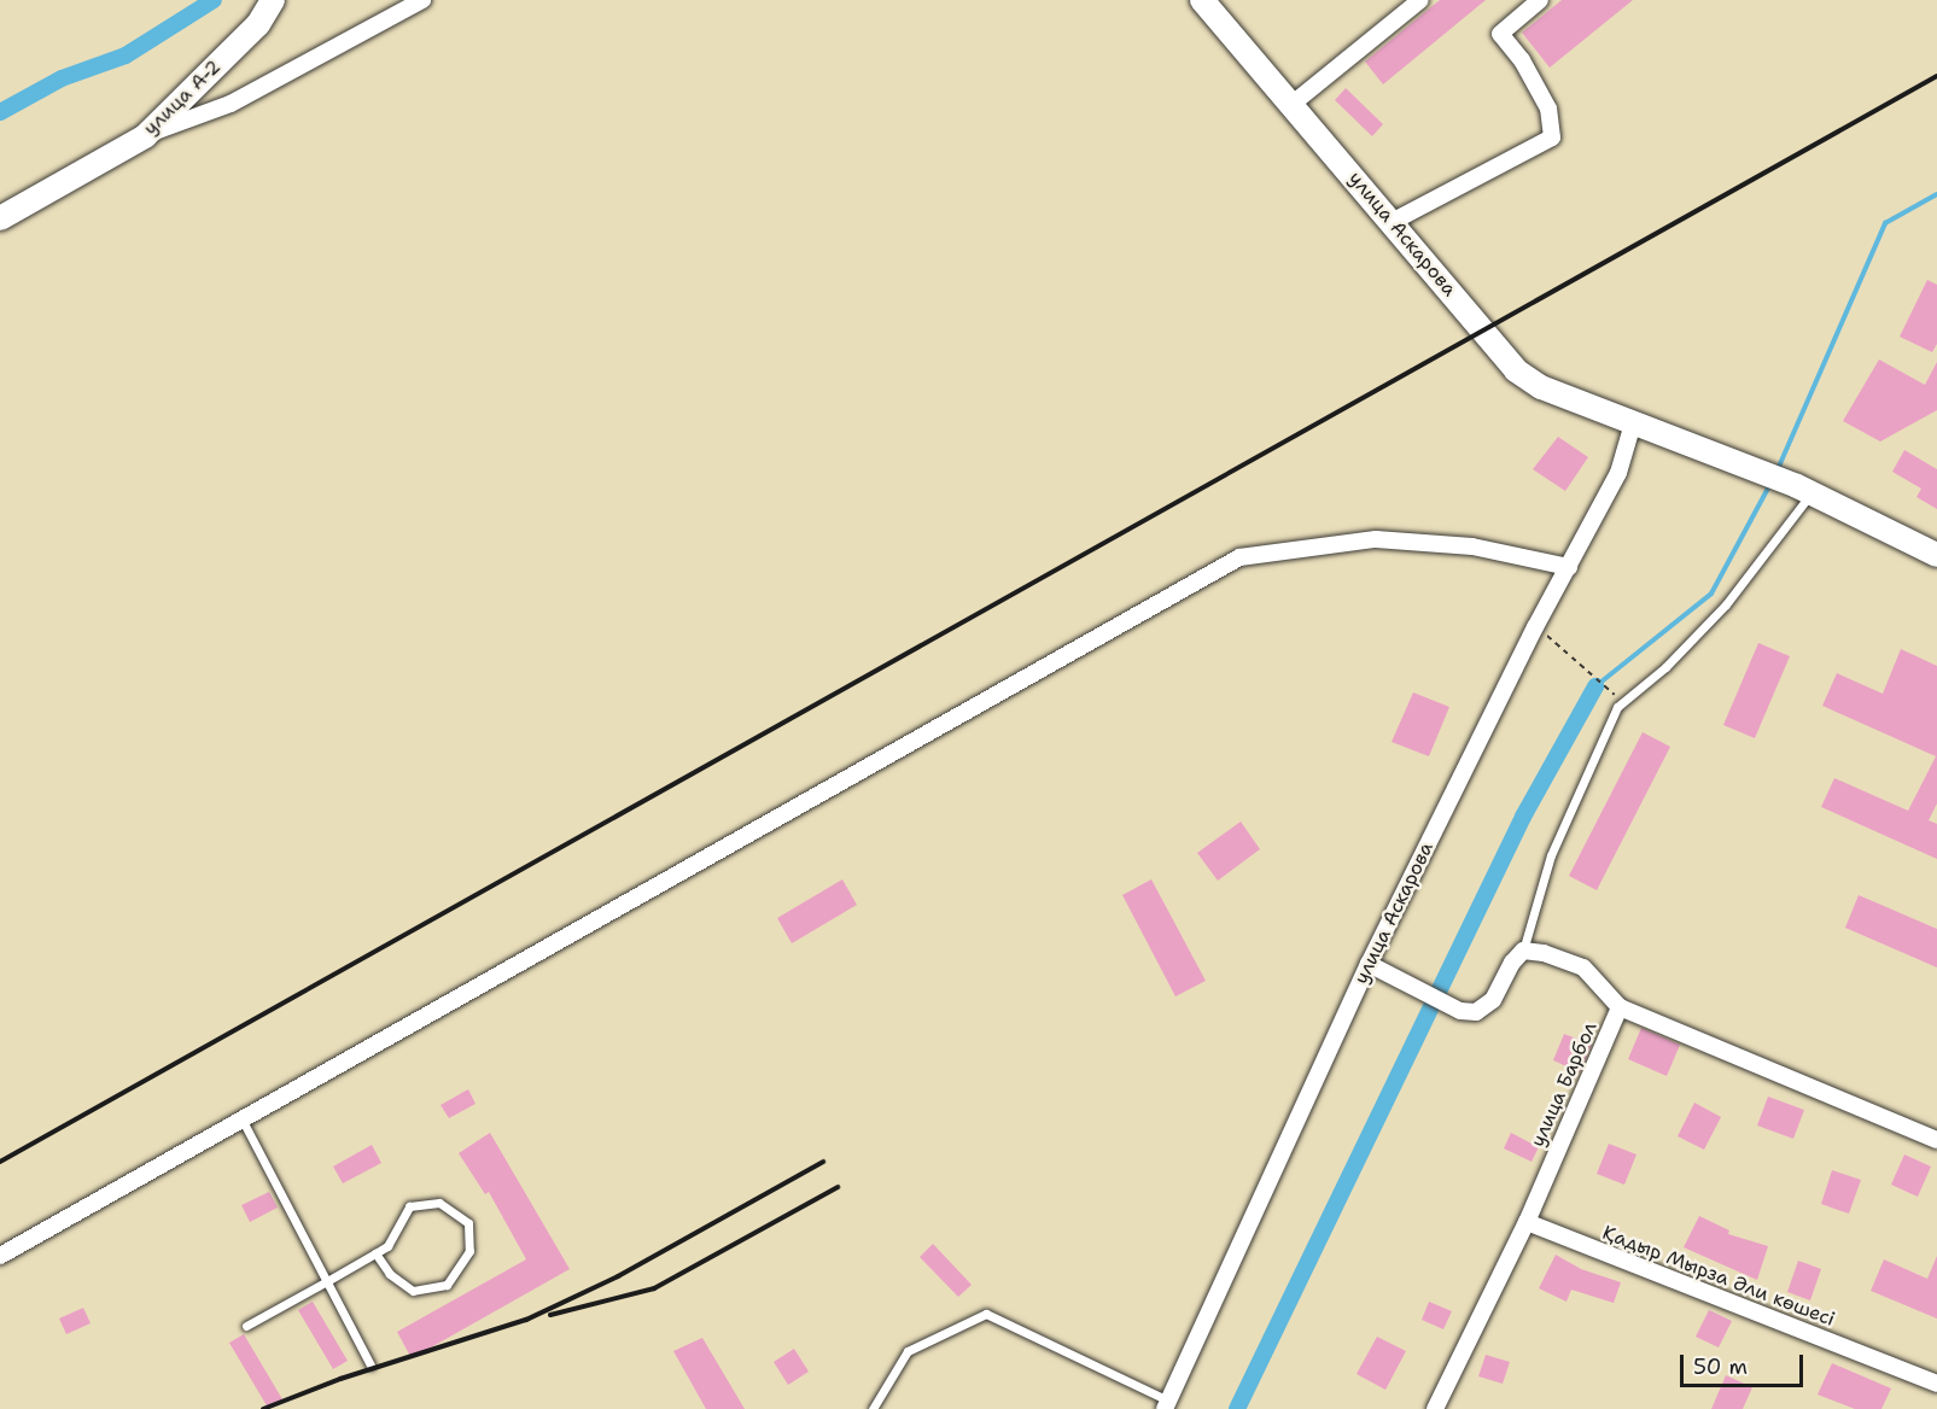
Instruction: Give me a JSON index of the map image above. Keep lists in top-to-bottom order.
{
  "streets": {
    "main road": ["улица А-2", "улица Аскарова"],
    "street": ["улица Барбол", "Қадыр Мырза Әли көшесі"]
  },
  "crossings": [
    ["улица Барбол", "Қадыр Мырза Әли көшесі"]
  ],
  "scale_bar": "50 m"
}
